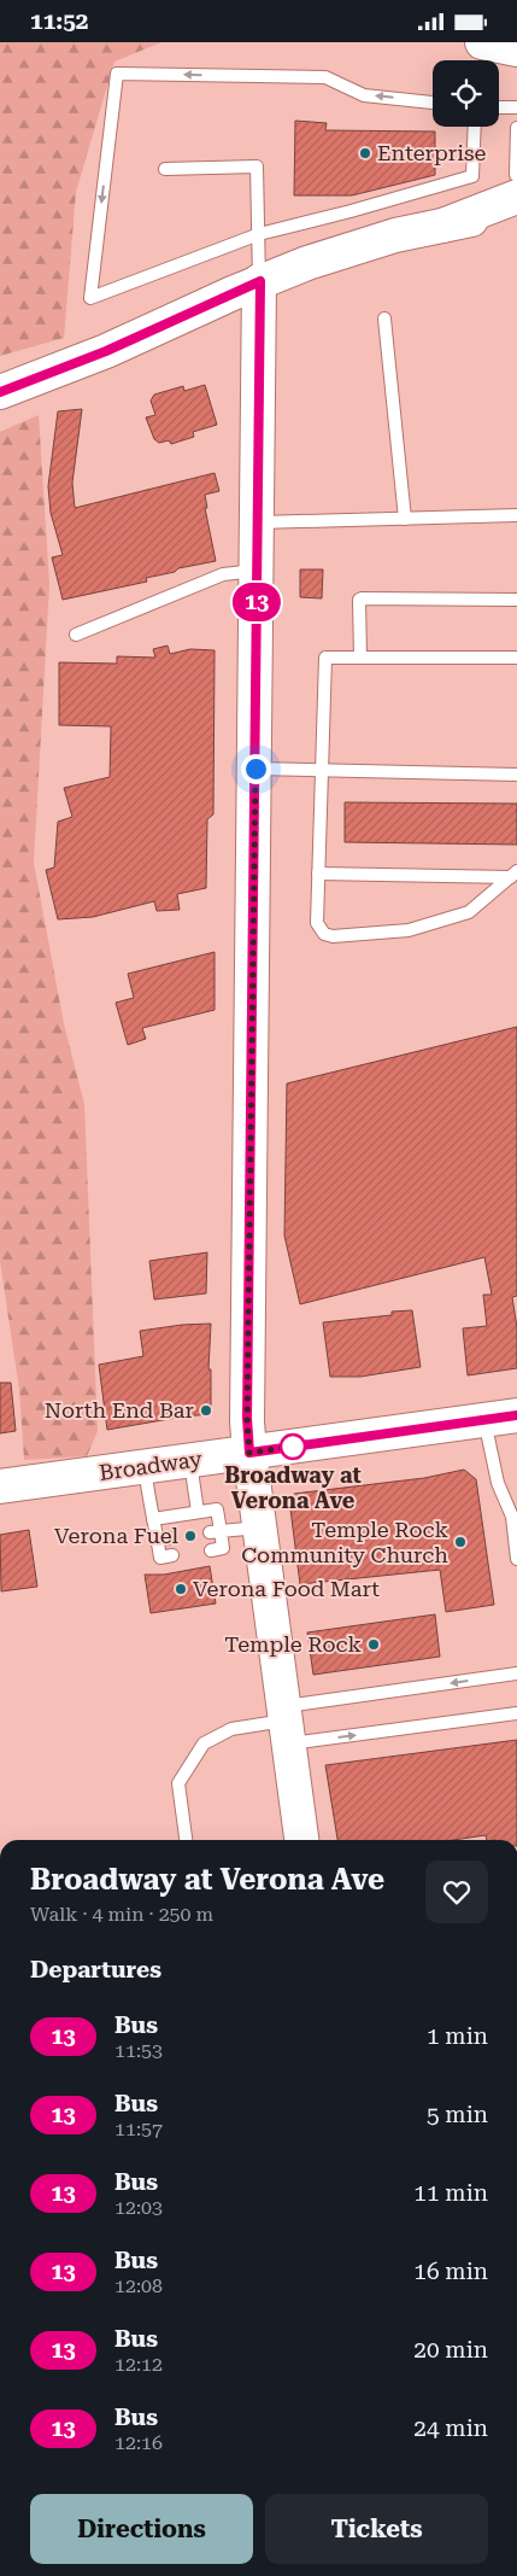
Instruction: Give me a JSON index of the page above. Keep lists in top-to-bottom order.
{
  "streets": {
    "main road": ["Broadway"]
  },
  "places": [
    "Enterprise",
    "North End Bar",
    "Broadway at Verona Ave",
    "Verona Fuel",
    "Temple Rock Community Church",
    "Verona Food Mart",
    "Temple Rock"
  ],
  "lines": ["bus line 13"],
  "page": {
    "status": "11:52",
    "on_map": "13",
    "heading": [
      ["Broadway at Verona Ave", "Walk · 4 min · 250 m"],
      "Departures"
    ],
    "list": [
      {
        "mark": "13",
        "name": "Bus",
        "note": "11:53",
        "value": "1 min"
      },
      {
        "mark": "13",
        "name": "Bus",
        "note": "11:57",
        "value": "5 min"
      },
      {
        "mark": "13",
        "name": "Bus",
        "note": "12:03",
        "value": "11 min"
      },
      {
        "mark": "13",
        "name": "Bus",
        "note": "12:08",
        "value": "16 min"
      },
      {
        "mark": "13",
        "name": "Bus",
        "note": "12:12",
        "value": "20 min"
      },
      {
        "mark": "13",
        "name": "Bus",
        "note": "12:16",
        "value": "24 min"
      }
    ],
    "buttons": ["Directions", "Tickets"]
  }
}
